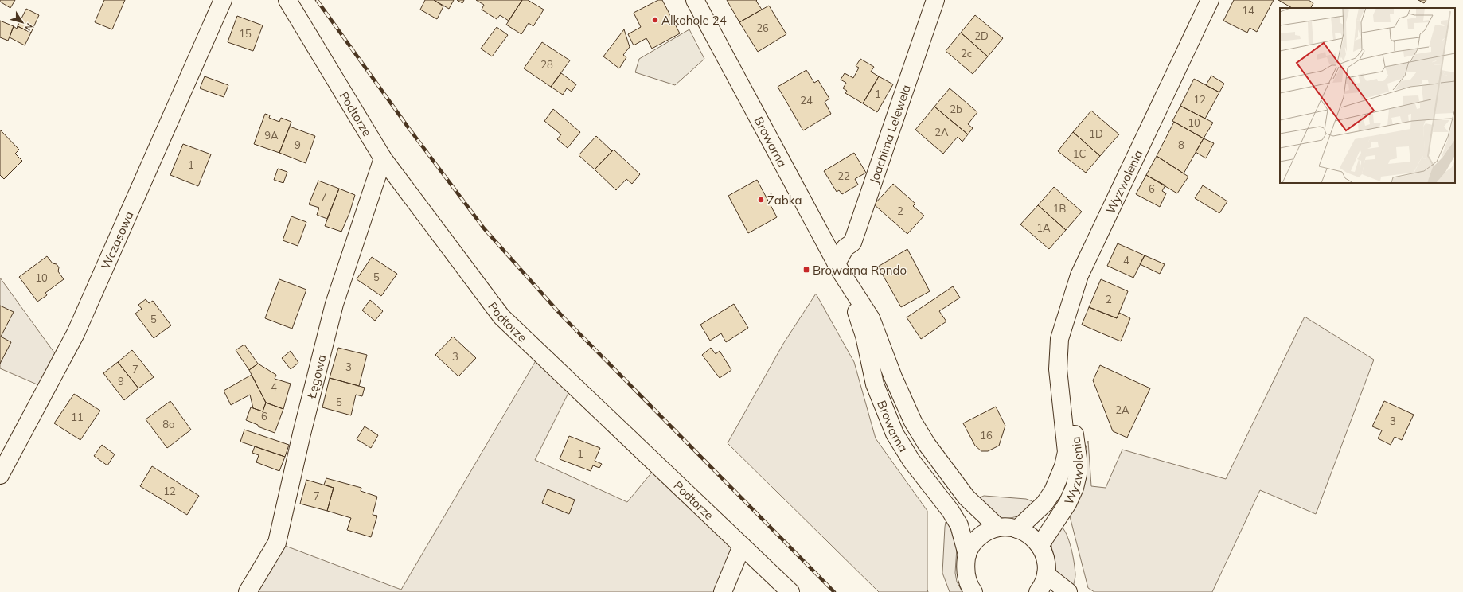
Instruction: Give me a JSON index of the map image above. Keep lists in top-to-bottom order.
{
  "streets": {
    "street": [
      "Podtorze",
      "Joachima Lelewela",
      "Browarna",
      "Wyzwolenia",
      "Wczasowa",
      "Łęgowa"
    ]
  },
  "crossings": [
    ["Podtorze", "Łęgowa"],
    ["Joachima Lelewela", "Browarna"]
  ],
  "places": {
    "other": ["Alkohole 24", "Żabka"],
    "transit": ["Browarna Rondo"]
  },
  "house_numbers": [
    "14",
    "26",
    "15",
    "2D",
    "2c",
    "28",
    "1",
    "12",
    "24",
    "2b",
    "10",
    "2A",
    "1D",
    "9A",
    "9",
    "8",
    "1C",
    "1",
    "22",
    "6",
    "7",
    "1B",
    "2",
    "1A",
    "4",
    "5",
    "10",
    "2",
    "5",
    "3",
    "3",
    "7",
    "9",
    "4",
    "5",
    "2A",
    "6",
    "11",
    "3",
    "8a",
    "16",
    "1",
    "12",
    "7"
  ],
  "north": "bottom right"
}
